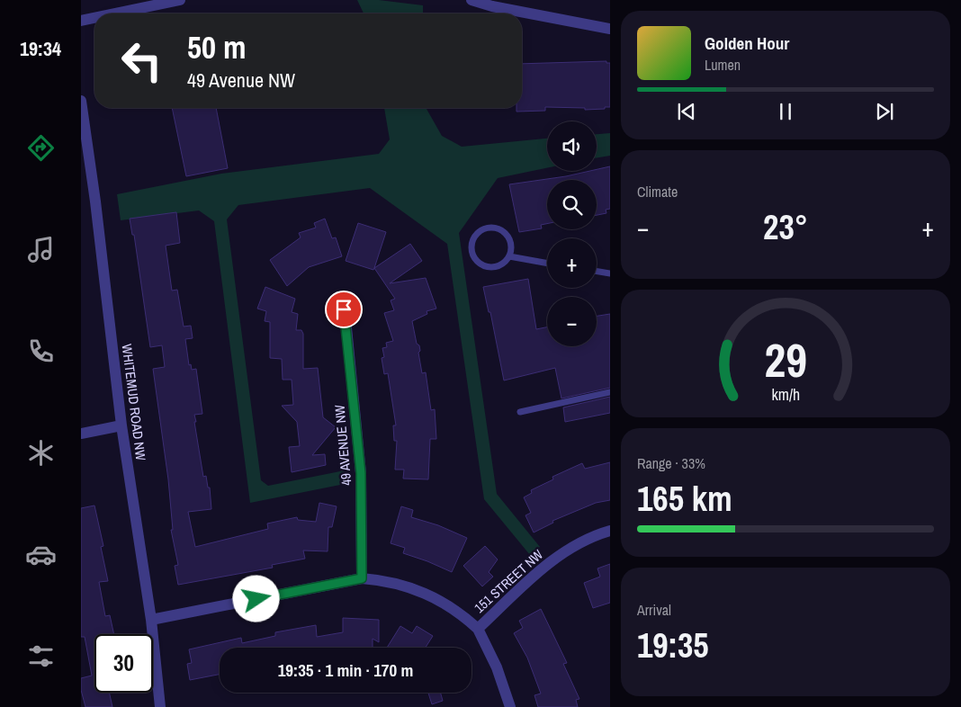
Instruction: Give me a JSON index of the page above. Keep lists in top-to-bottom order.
{
  "streets": {
    "street": ["WHITEMUD ROAD NW", "49 AVENUE NW", "151 STREET NW"]
  },
  "page": {
    "tabs": "19:34",
    "turn": ["50 m", "49 Avenue NW"],
    "song": ["Golden Hour", "Lumen"],
    "map_buttons": ["+", "−"],
    "tile": [
      "Climate",
      ["Range · 33%", "165 km"],
      ["Arrival", "19:35"]
    ],
    "heat": ["−", "23°", "+"],
    "limit": "30",
    "trip": "19:35 · 1 min · 170 m",
    "gauge": ["29", "km/h"]
  }
}
